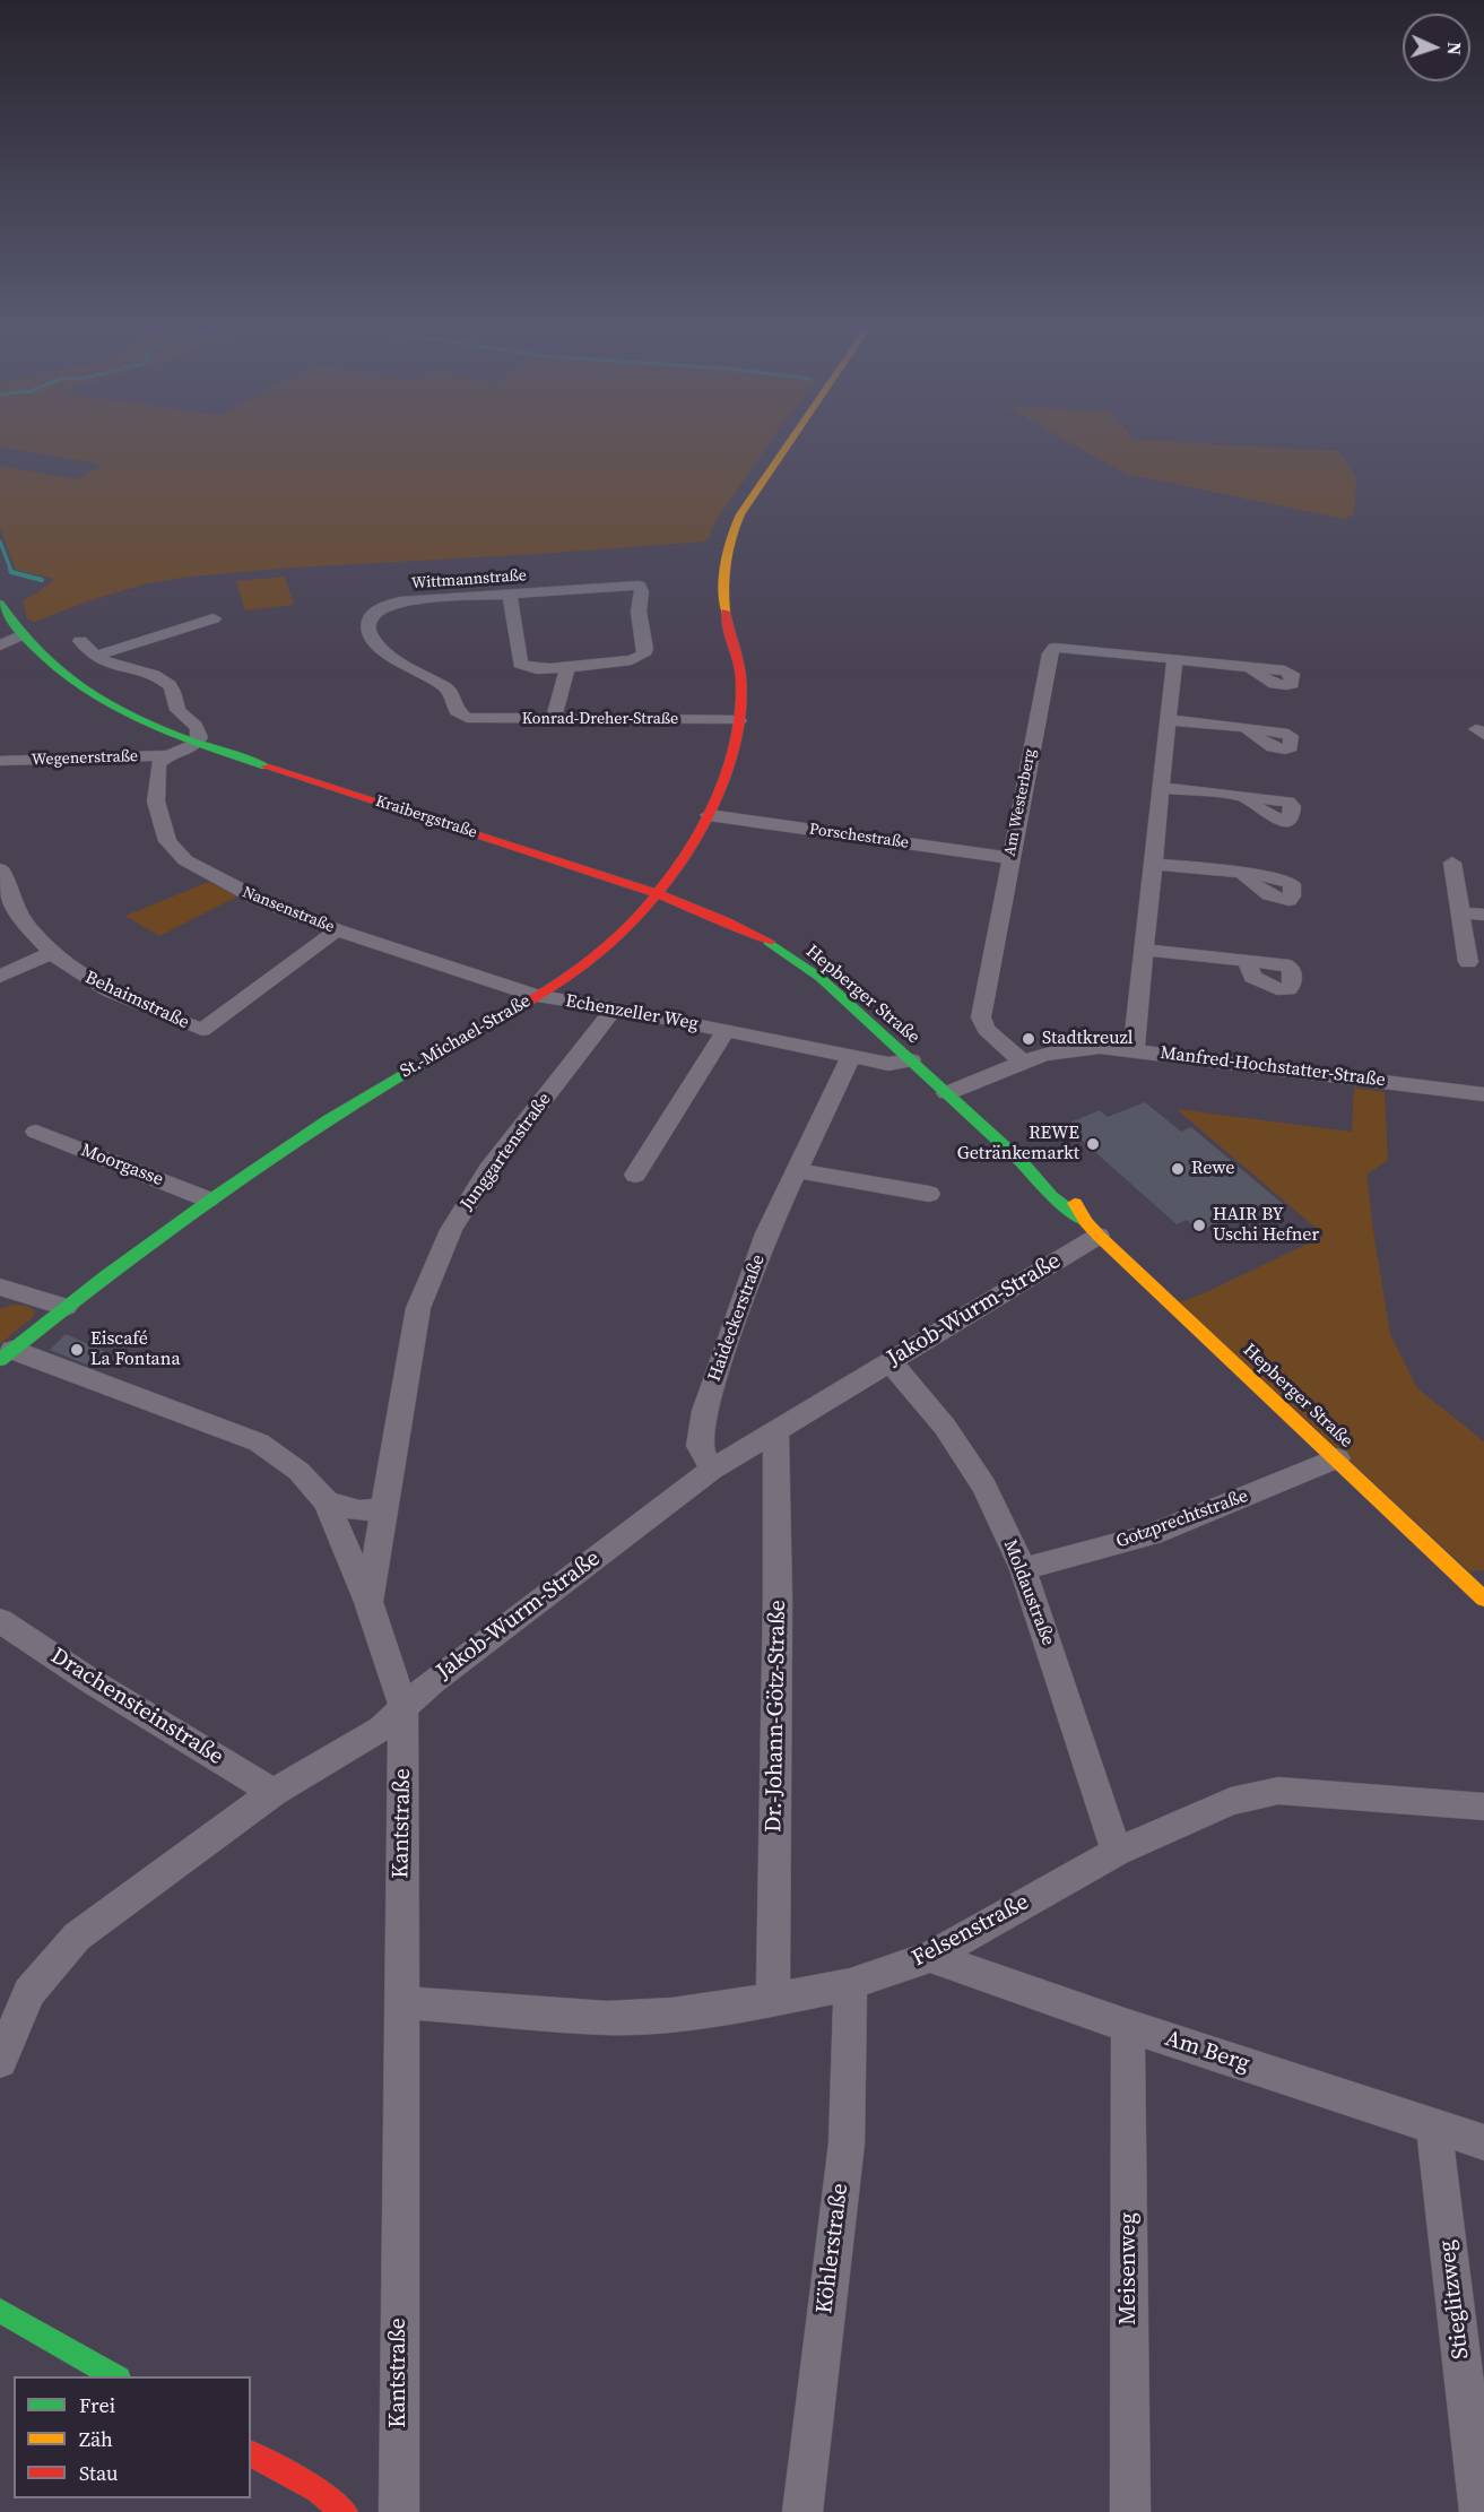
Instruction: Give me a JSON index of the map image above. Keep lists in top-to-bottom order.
{
  "streets": {
    "street": [
      "Wittmannstraße",
      "Konrad-Dreher-Straße",
      "Wegenerstraße",
      "Am Westerberg",
      "Kraibergstraße",
      "Porschestraße",
      "Nansenstraße",
      "Hepberger Straße",
      "Behaimstraße",
      "Echenzeller Weg",
      "St.-Michael-Straße",
      "Manfred-Hochstatter-Straße",
      "Junggartenstraße",
      "Moorgasse",
      "Jakob-Wurm-Straße",
      "Haideckerstraße",
      "Gotzprechtstraße",
      "Moldaustraße",
      "Drachensteinstraße",
      "Dr.-Johann-Götz-Straße",
      "Kantstraße",
      "Felsenstraße",
      "Am Berg",
      "Köhlerstraße",
      "Meisenweg",
      "Stieglitzweg"
    ]
  },
  "crossings": [
    ["Wittmannstraße", "Konrad-Dreher-Straße"],
    ["Konrad-Dreher-Straße", "St.-Michael-Straße"],
    ["Wegenerstraße", "Nansenstraße"],
    ["Am Westerberg", "Porschestraße"],
    ["Am Westerberg", "Manfred-Hochstatter-Straße"],
    ["Kraibergstraße", "Hepberger Straße"],
    ["Kraibergstraße", "St.-Michael-Straße"],
    ["Porschestraße", "St.-Michael-Straße"],
    ["Nansenstraße", "Behaimstraße"],
    ["Nansenstraße", "Echenzeller Weg"],
    ["Nansenstraße", "St.-Michael-Straße"],
    ["Hepberger Straße", "Echenzeller Weg"],
    ["Hepberger Straße", "St.-Michael-Straße"],
    ["Hepberger Straße", "Manfred-Hochstatter-Straße"],
    ["Hepberger Straße", "Jakob-Wurm-Straße"],
    ["Hepberger Straße", "Gotzprechtstraße"],
    ["Echenzeller Weg", "St.-Michael-Straße"],
    ["Echenzeller Weg", "Junggartenstraße"],
    ["Echenzeller Weg", "Haideckerstraße"],
    ["St.-Michael-Straße", "Moorgasse"],
    ["St.-Michael-Straße", "Kantstraße"],
    ["Junggartenstraße", "Kantstraße"],
    ["Jakob-Wurm-Straße", "Haideckerstraße"],
    ["Jakob-Wurm-Straße", "Moldaustraße"],
    ["Jakob-Wurm-Straße", "Drachensteinstraße"],
    ["Jakob-Wurm-Straße", "Dr.-Johann-Götz-Straße"],
    ["Jakob-Wurm-Straße", "Kantstraße"],
    ["Gotzprechtstraße", "Moldaustraße"],
    ["Moldaustraße", "Felsenstraße"],
    ["Dr.-Johann-Götz-Straße", "Felsenstraße"],
    ["Kantstraße", "Felsenstraße"],
    ["Felsenstraße", "Am Berg"],
    ["Felsenstraße", "Köhlerstraße"],
    ["Am Berg", "Meisenweg"],
    ["Am Berg", "Stieglitzweg"]
  ],
  "places": [
    "Stadtkreuzl",
    "REWE Getränkemarkt",
    "Rewe",
    "HAIR BY Uschi Hefner",
    "Eiscafé La Fontana"
  ],
  "legend": ["Frei", "Zäh", "Stau"],
  "north": "right"
}
